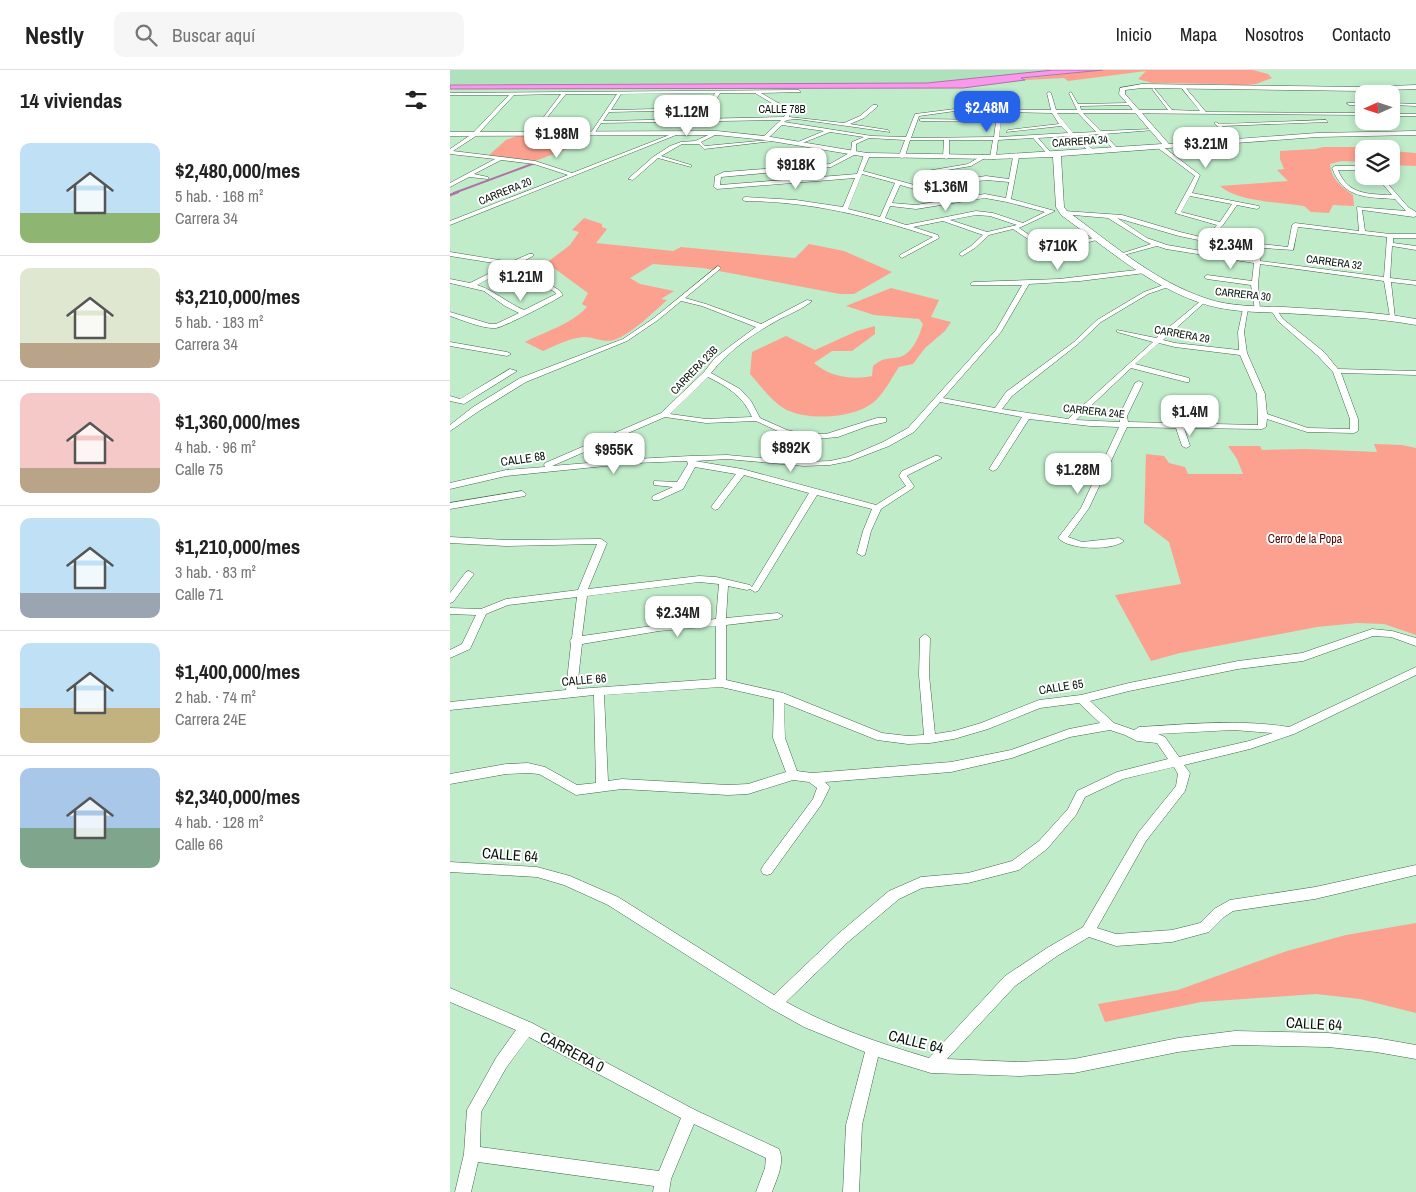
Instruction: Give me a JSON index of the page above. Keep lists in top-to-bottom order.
{
  "streets": {
    "street": [
      "CALLE 78B",
      "CARRERA 34",
      "CARRERA 20",
      "CARRERA 32",
      "CARRERA 30",
      "CARRERA 29",
      "CARRERA 23B",
      "CARRERA 24E",
      "CALLE 68",
      "CALLE 66",
      "CALLE 65",
      "CALLE 64",
      "CARRERA 0"
    ]
  },
  "crossings": [
    ["CARRERA 34", "CARRERA 20"],
    ["CARRERA 23B", "CALLE 68"],
    ["CARRERA 24E", "CALLE 68"],
    ["CALLE 66", "CALLE 65"]
  ],
  "parks": ["Cerro de la Popa"],
  "north": "left",
  "page": {
    "header": "Nestly",
    "search": "Buscar aquí",
    "nav": [
      "Inicio",
      "Mapa",
      "Nosotros",
      "Contacto"
    ],
    "heading": "14 viviendas",
    "price": [
      "$2.48M",
      "$1.12M",
      "$1.98M",
      "$3.21M",
      "$918K",
      "$1.36M",
      "$2.34M",
      "$710K",
      "$1.21M",
      "$1.4M",
      "$892K",
      "$955K",
      "$1.28M",
      "$2.34M"
    ],
    "list": [
      {
        "name": "$2,480,000/mes",
        "note": "5 hab. · 168 m² · Carrera 34"
      },
      {
        "name": "$3,210,000/mes",
        "note": "5 hab. · 183 m² · Carrera 34"
      },
      {
        "name": "$1,360,000/mes",
        "note": "4 hab. · 96 m² · Calle 75"
      },
      {
        "name": "$1,210,000/mes",
        "note": "3 hab. · 83 m² · Calle 71"
      },
      {
        "name": "$1,400,000/mes",
        "note": "2 hab. · 74 m² · Carrera 24E"
      },
      {
        "name": "$2,340,000/mes",
        "note": "4 hab. · 128 m² · Calle 66"
      }
    ]
  }
}
